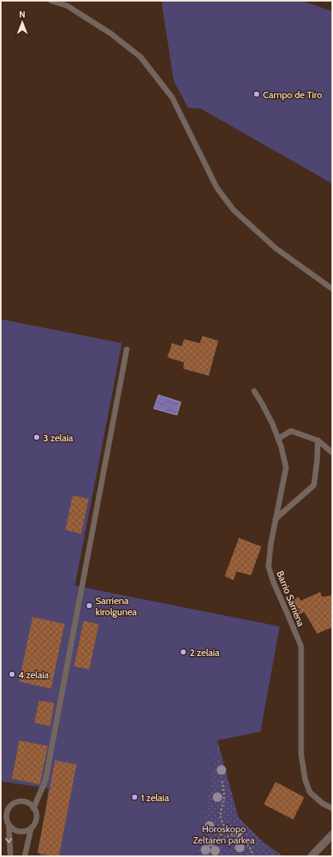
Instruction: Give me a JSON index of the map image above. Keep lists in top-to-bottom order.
{
  "streets": {
    "lane": ["Barrio Sarriena"]
  },
  "parks": ["Horoskopo Zeltaren parkea"],
  "places": [
    "Campo de Tiro",
    "3 zelaia",
    "Sarriena kirolgunea",
    "2 zelaia",
    "4 zelaia",
    "1 zelaia"
  ],
  "north": "top"
}
